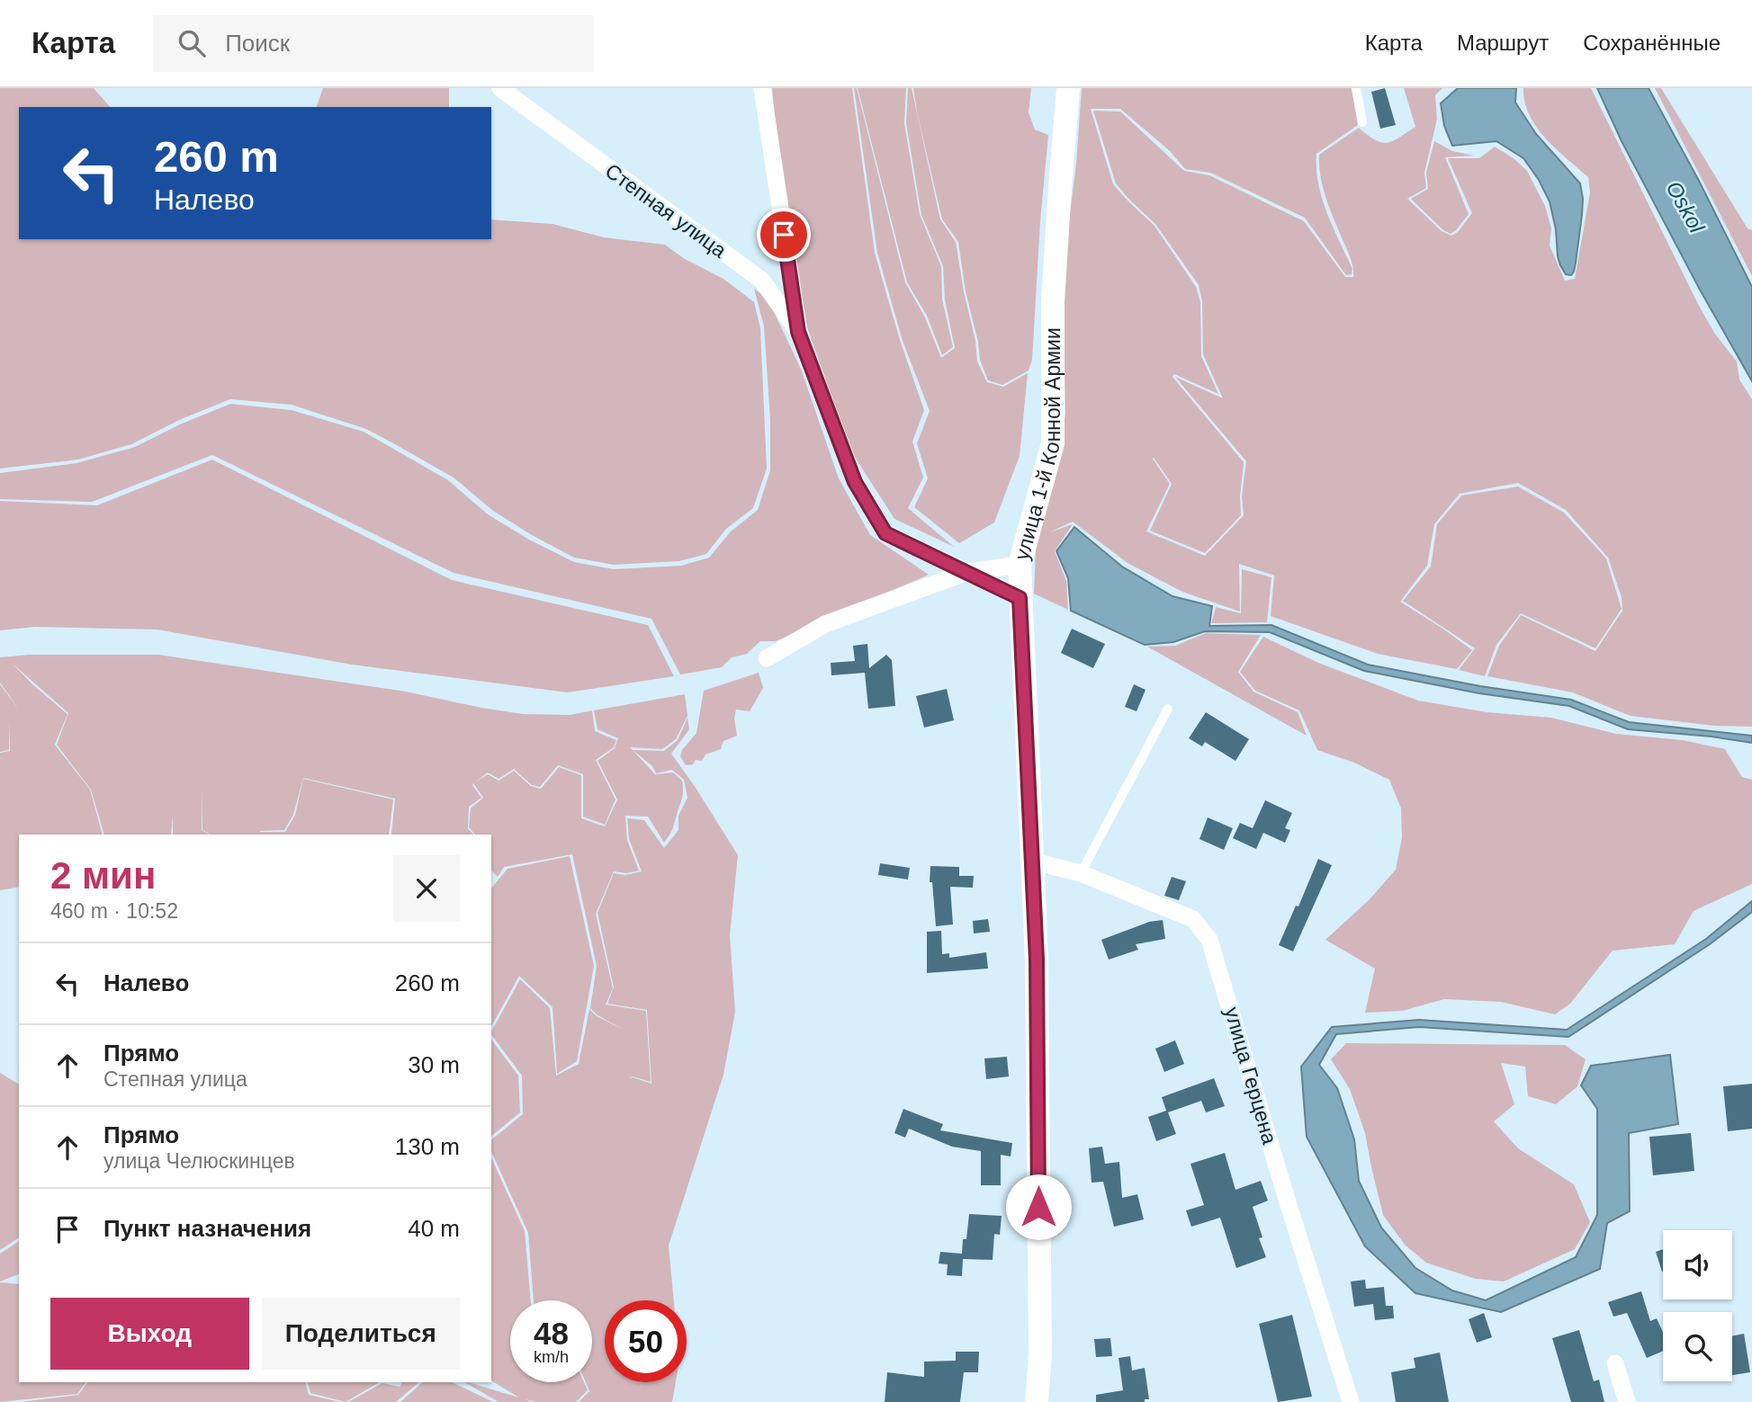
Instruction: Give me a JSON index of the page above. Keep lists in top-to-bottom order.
{
  "streets": {
    "main road": ["улица 1-й Конной Армии"],
    "street": ["Степная улица", "улица Герцена"]
  },
  "crossings": [
    ["Степная улица", "улица 1-й Конной Армии"],
    ["улица 1-й Конной Армии", "улица Герцена"]
  ],
  "water": ["Oskol"],
  "page": {
    "header": "Карта",
    "search": "Поиск",
    "nav": ["Карта", "Маршрут", "Сохранённые"],
    "turn": ["260 m", "Налево"],
    "heading": ["2 мин", "460 m · 10:52"],
    "list": [
      {
        "name": "Налево",
        "value": "260 m"
      },
      {
        "name": "Прямо",
        "note": "Степная улица",
        "value": "30 m"
      },
      {
        "name": "Прямо",
        "note": "улица Челюскинцев",
        "value": "130 m"
      },
      {
        "name": "Пункт назначения",
        "value": "40 m"
      }
    ],
    "buttons": ["Выход", "Поделиться"],
    "speed": "48 km/h",
    "limit": "50"
  }
}
